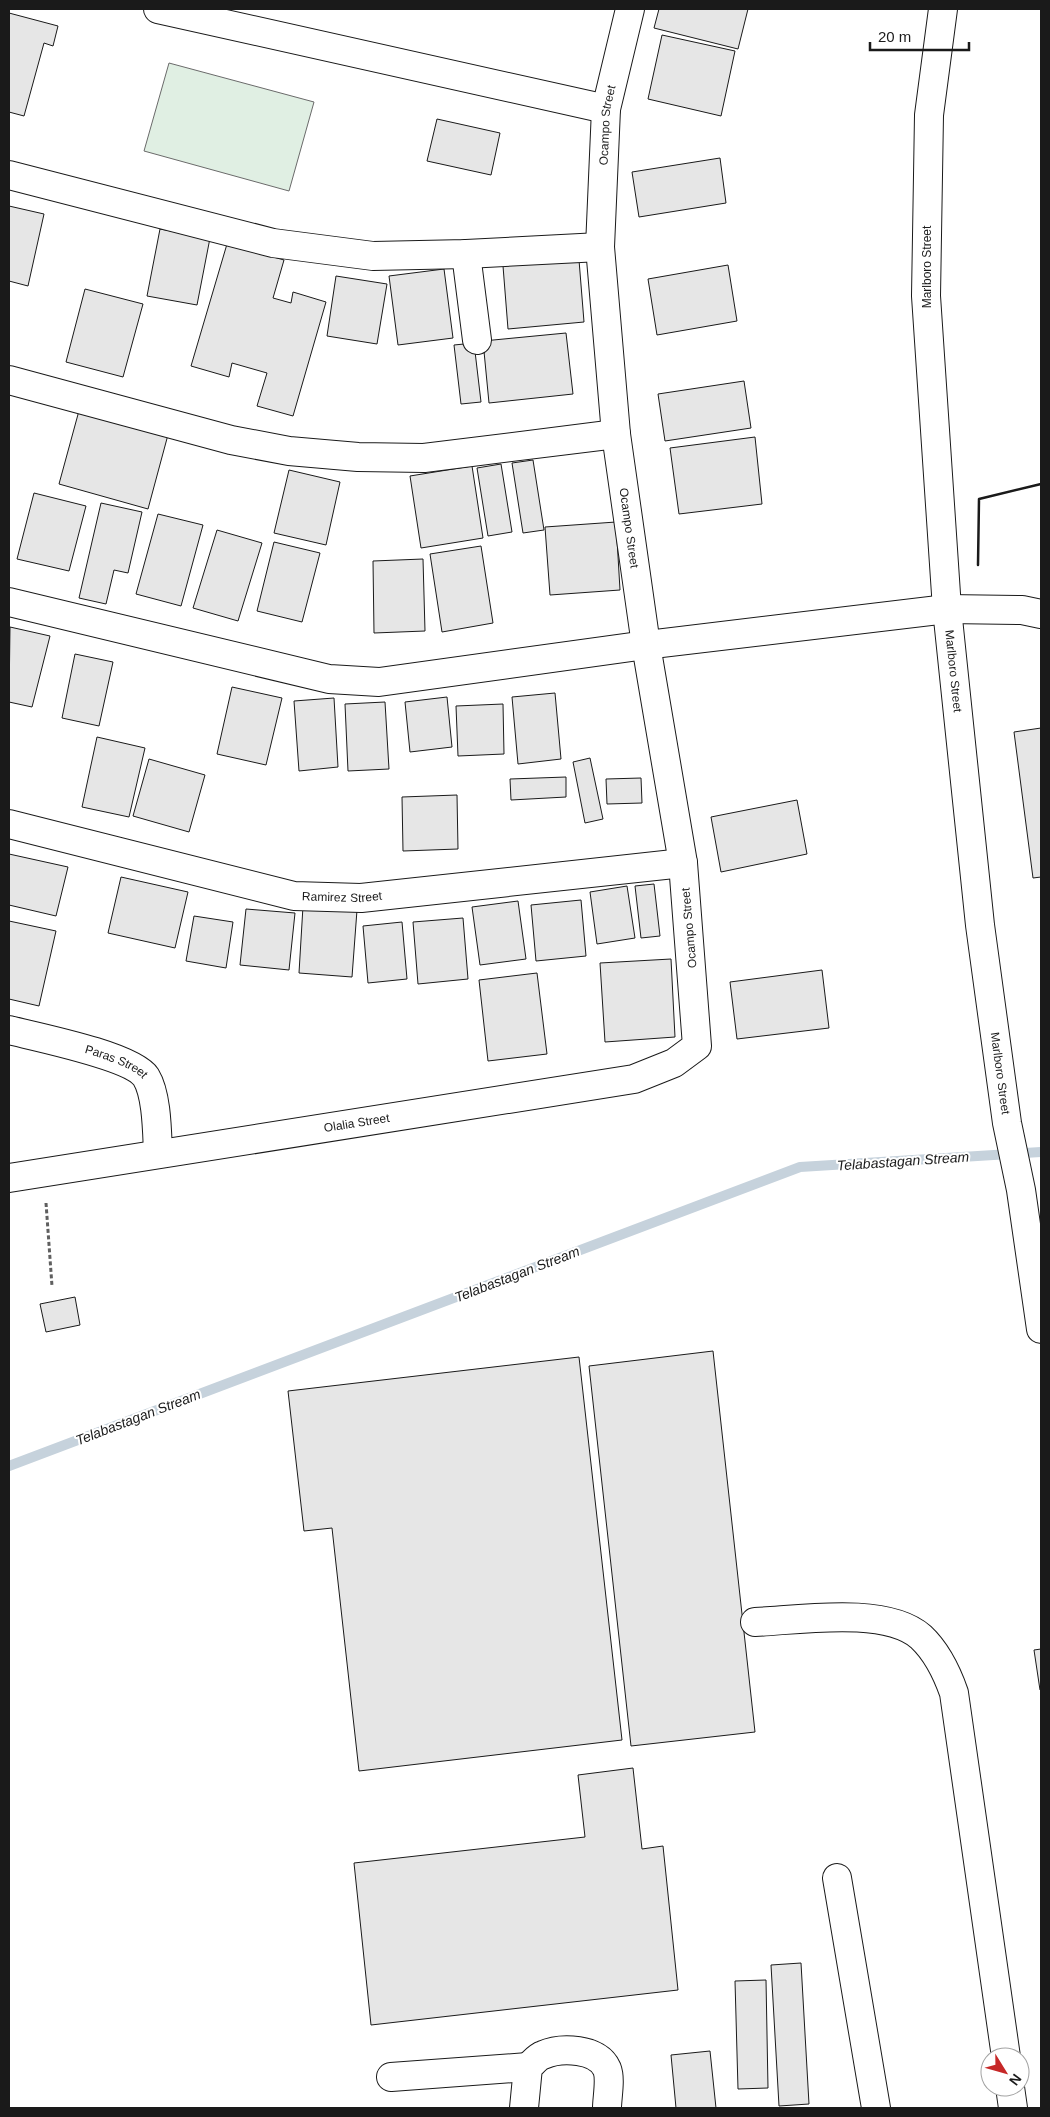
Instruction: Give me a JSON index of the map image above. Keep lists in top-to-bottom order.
{
  "streets": {
    "street": [
      "Ocampo Street",
      "Marlboro Street",
      "Ramirez Street",
      "Paras Street",
      "Olalia Street"
    ]
  },
  "crossings": [
    ["Ocampo Street", "Ramirez Street"],
    ["Ocampo Street", "Olalia Street"],
    ["Paras Street", "Olalia Street"]
  ],
  "water": ["Telabastagan Stream"],
  "scale_bar": "20 m",
  "north": "bottom right"
}
